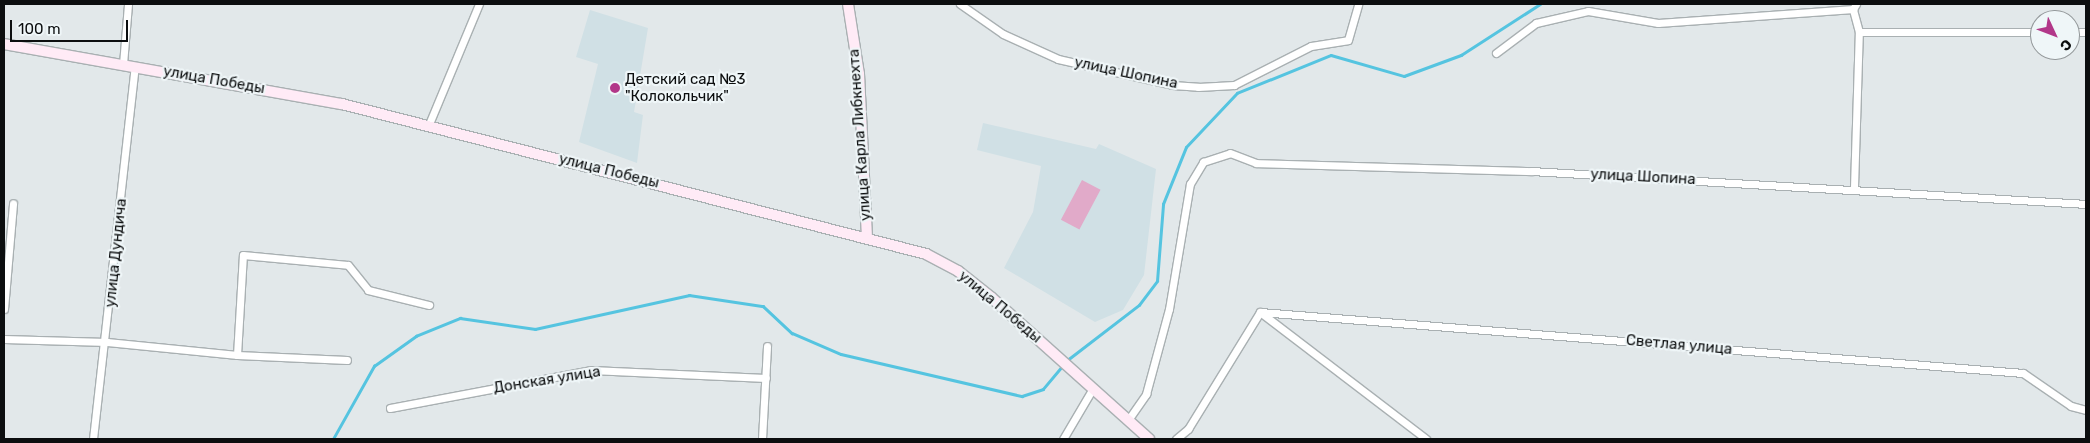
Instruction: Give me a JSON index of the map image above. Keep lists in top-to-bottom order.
{
  "streets": {
    "street": [
      "улица Шопина",
      "улица Победы",
      "улица Карла Либкнехта",
      "улица Дундича",
      "Светлая улица",
      "Донская улица"
    ]
  },
  "crossings": [
    ["улица Шопина", "улица Победы"],
    ["улица Победы", "улица Карла Либкнехта"],
    ["улица Победы", "улица Дундича"]
  ],
  "places": ["Детский сад №3 \"Колокольчик\""],
  "scale_bar": "100 m",
  "north": "bottom right"
}
